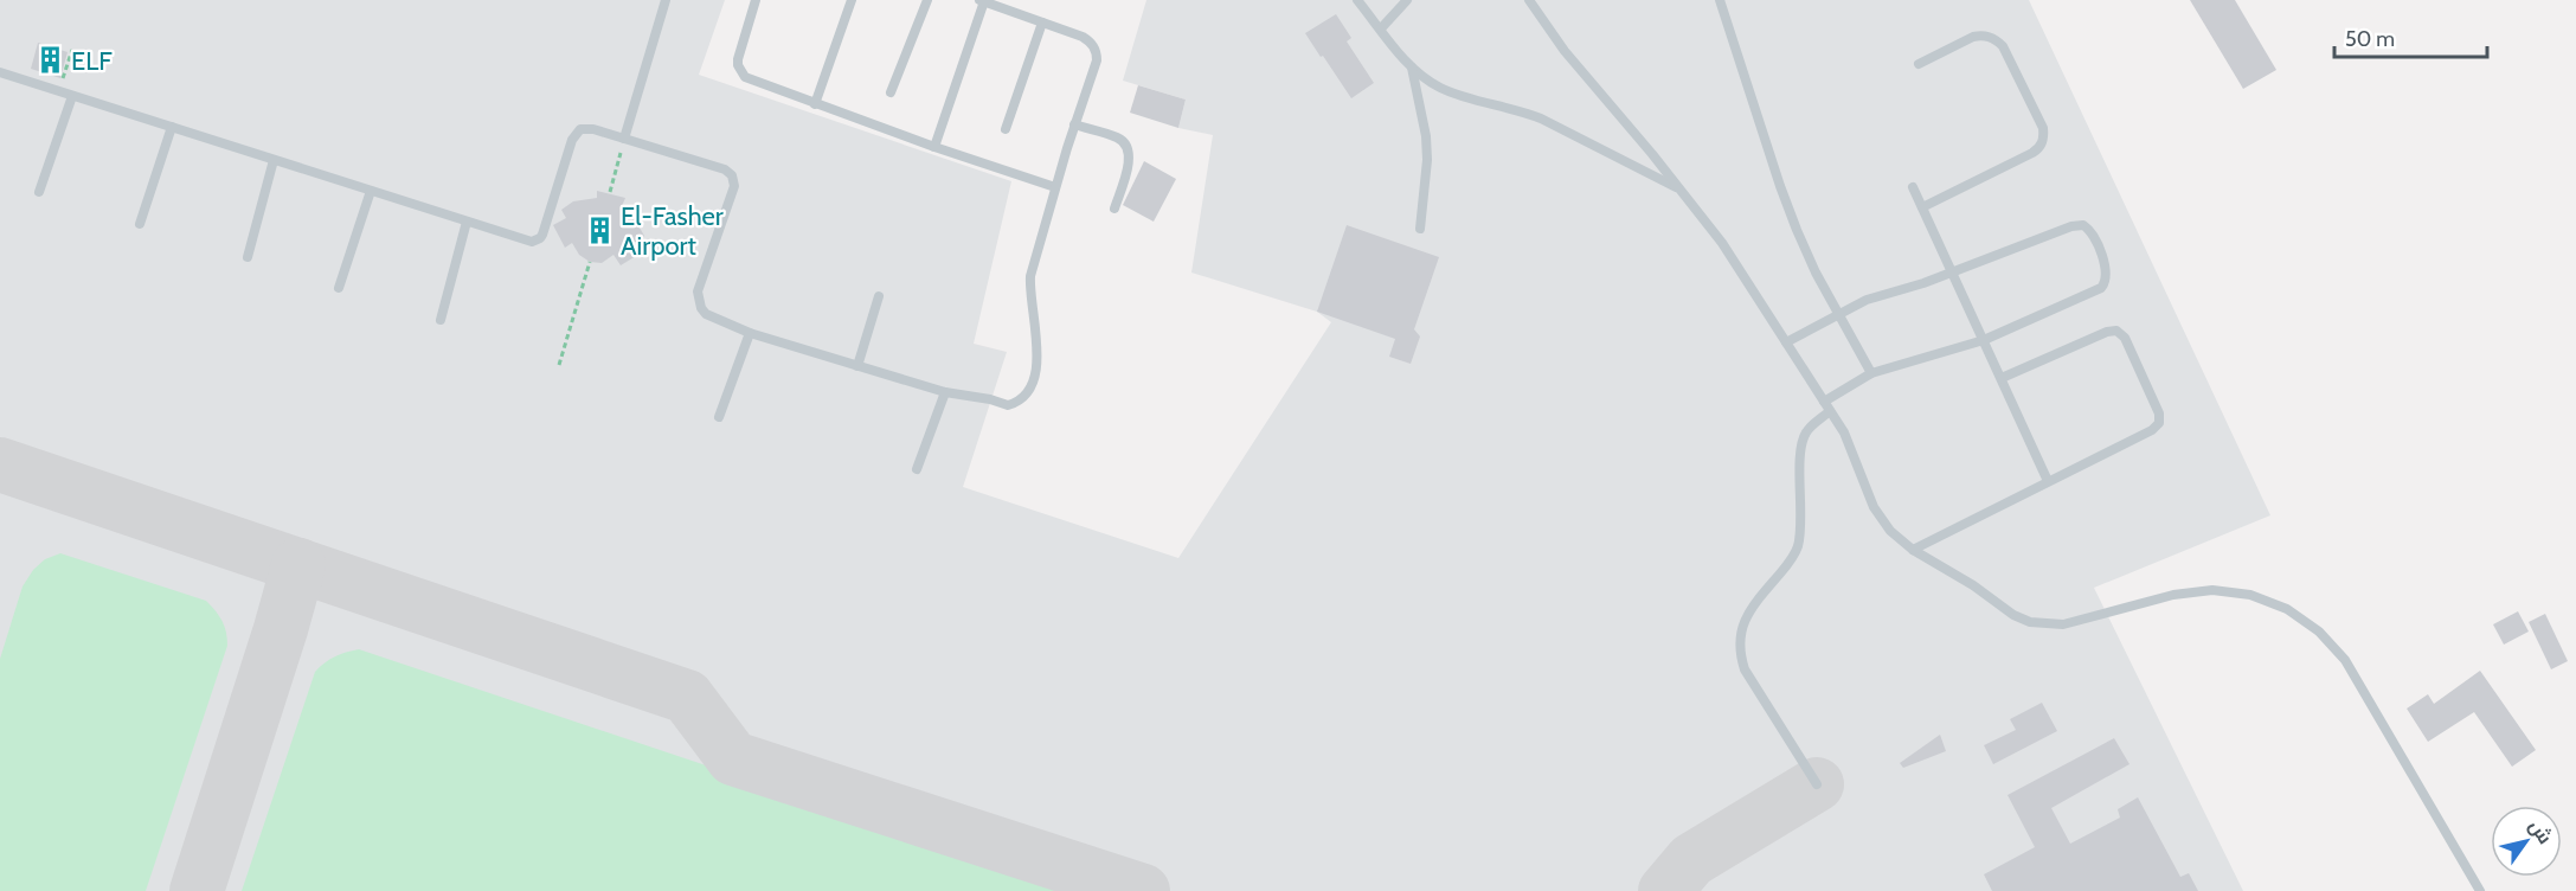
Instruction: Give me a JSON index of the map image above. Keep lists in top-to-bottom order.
{
  "places": {
    "building": ["ELF", "El-Fasher Airport"]
  },
  "scale_bar": "50 m",
  "north": "top right"
}
